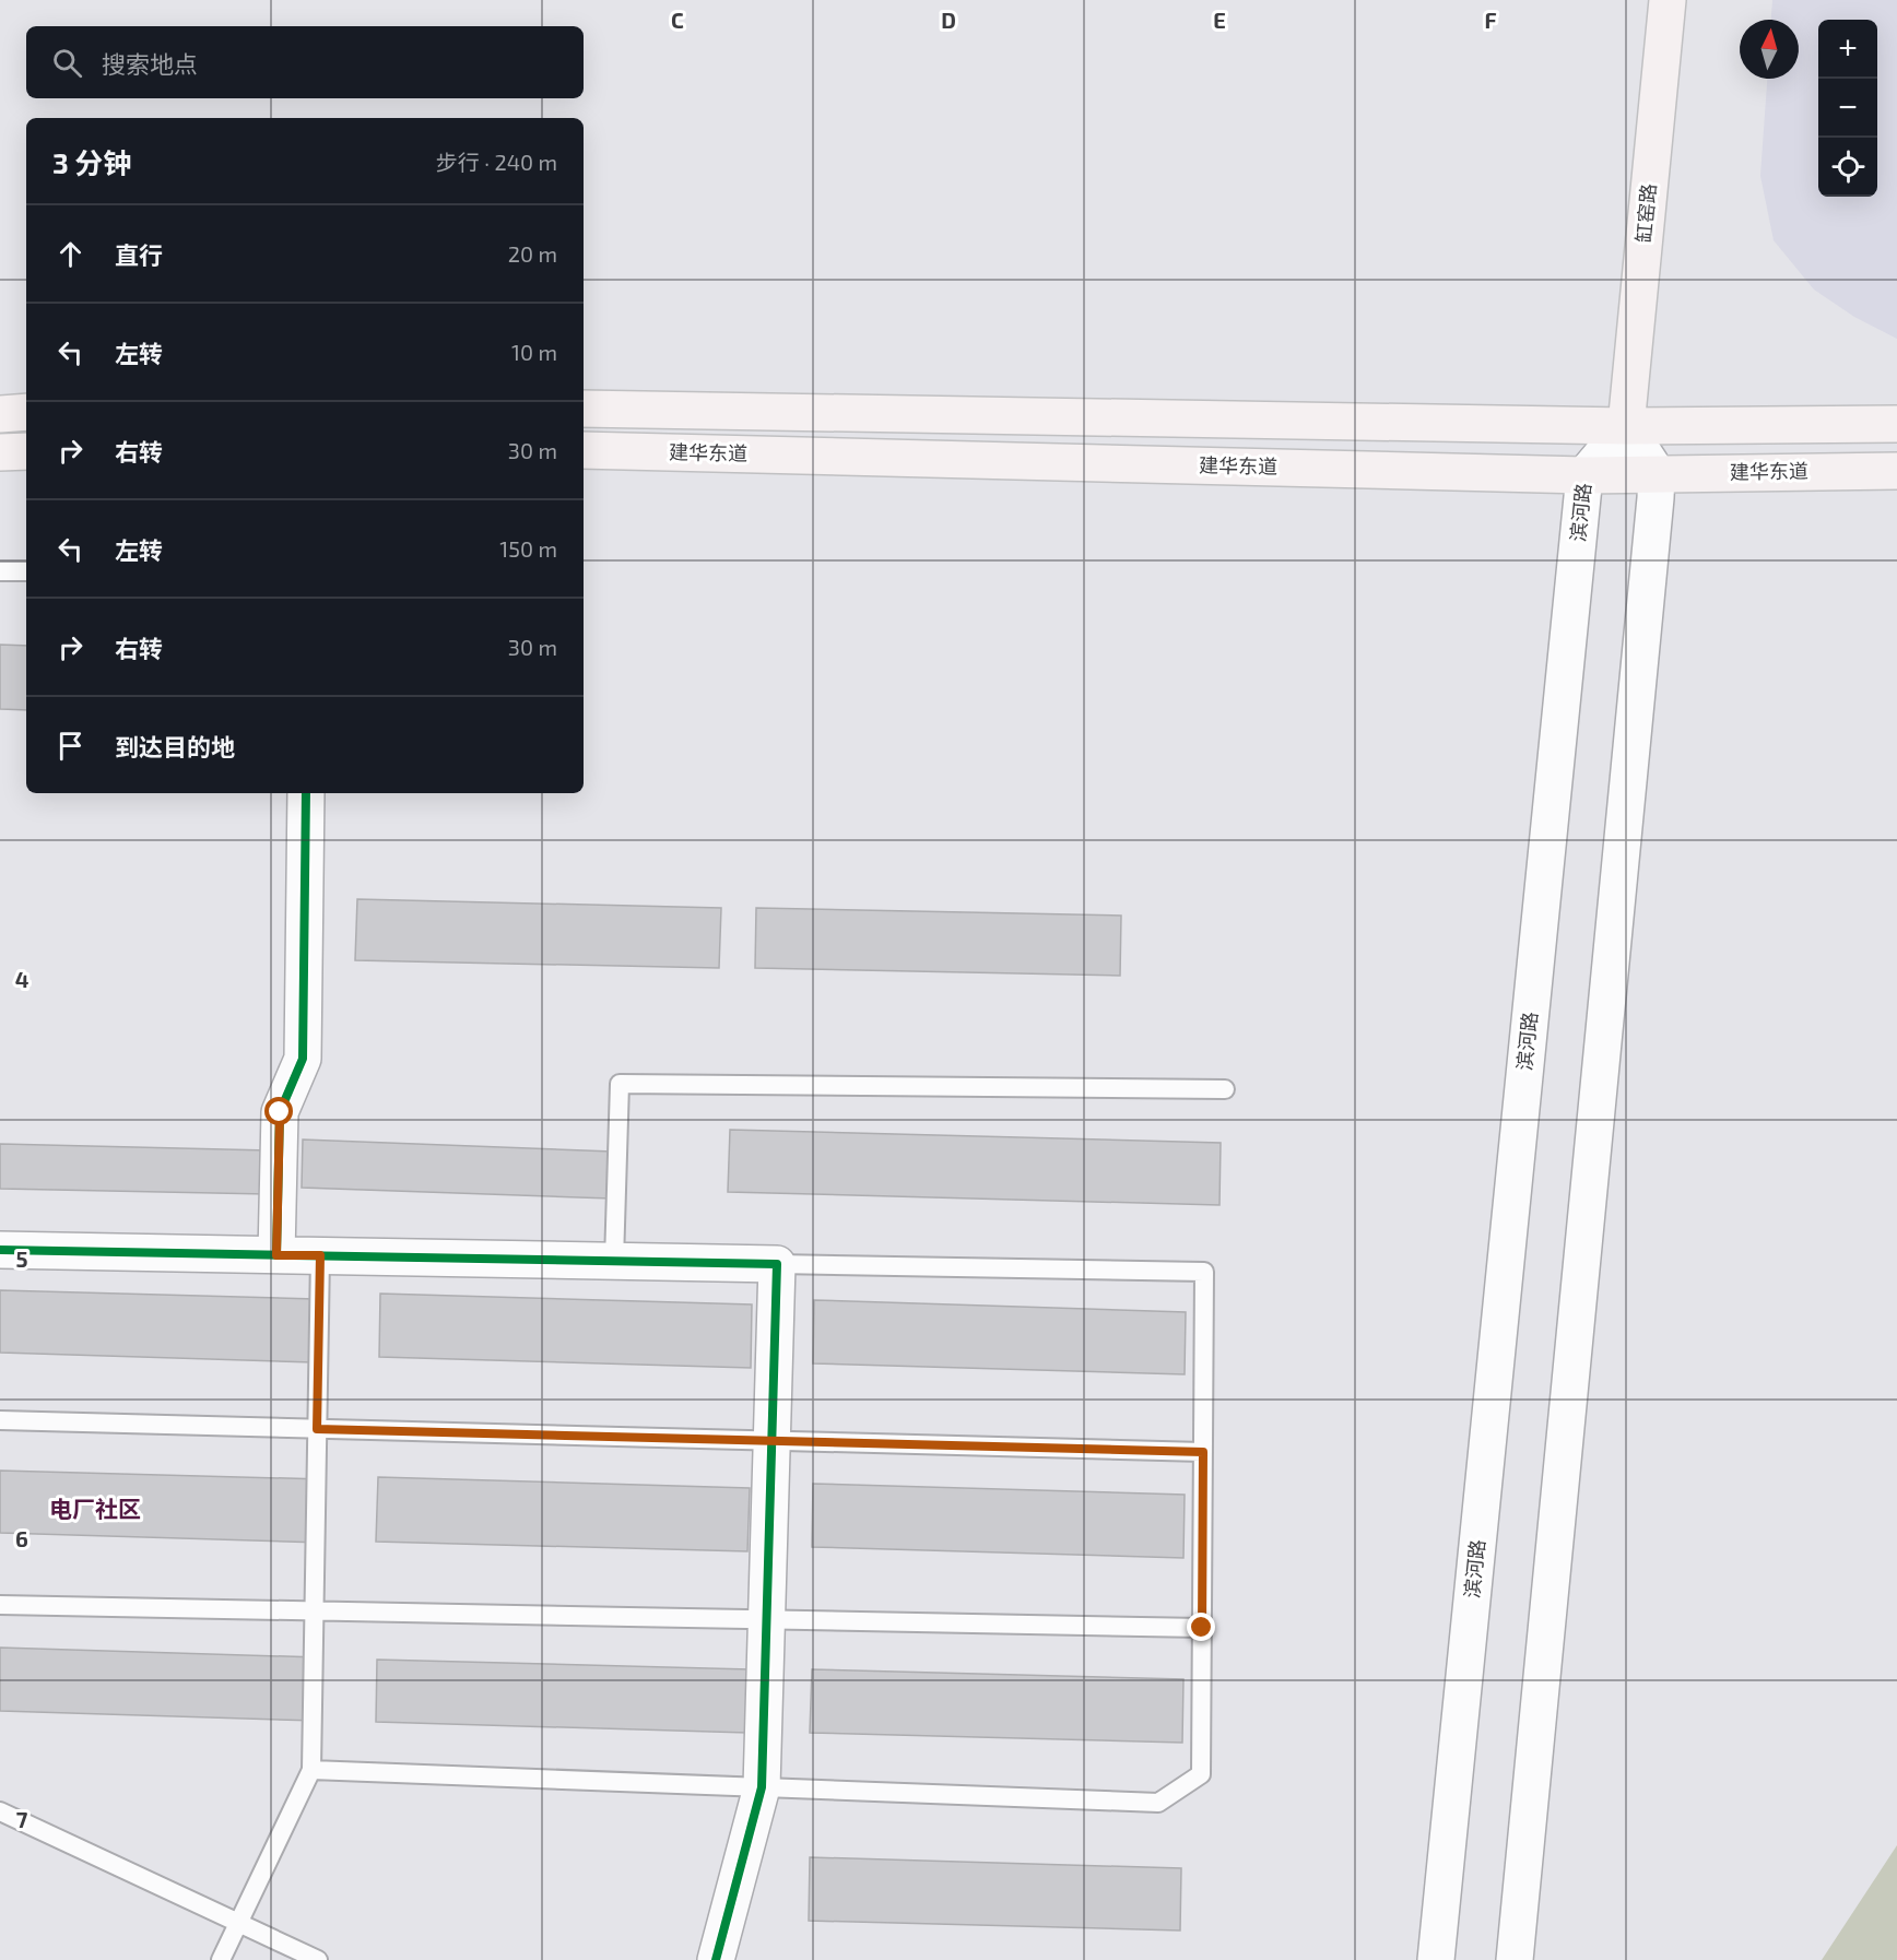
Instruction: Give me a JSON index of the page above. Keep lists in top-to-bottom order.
{
  "streets": {
    "main road": ["缸窑路", "建华东道", "滨河路"]
  },
  "crossings": [
    ["缸窑路", "滨河路"],
    ["建华东道", "滨河路"]
  ],
  "districts": ["电厂社区"],
  "north": "top",
  "page": {
    "map_buttons": ["+", "−"],
    "search": "搜索地点",
    "heading": ["3 分钟", "步行 · 240 m"],
    "list": [
      ["直行", "20 m"],
      ["左转", "10 m"],
      ["右转", "30 m"],
      ["左转", "150 m"],
      ["右转", "30 m"],
      "到达目的地"
    ]
  },
  "grid": {
    "columns": [
      "C",
      "D",
      "E",
      "F"
    ],
    "rows": [
      "4",
      "5",
      "6",
      "7"
    ]
  }
}
